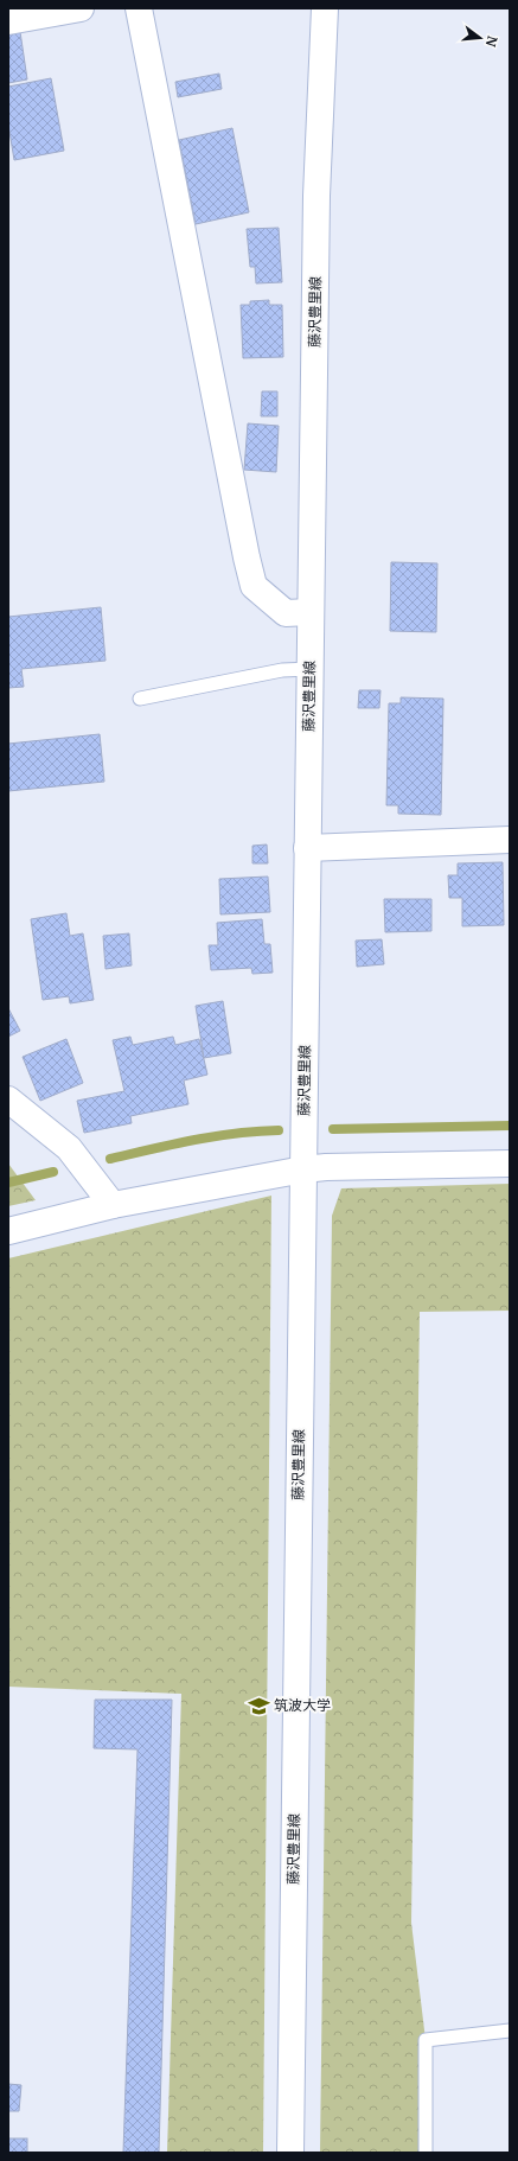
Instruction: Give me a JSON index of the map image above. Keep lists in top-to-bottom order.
{
  "streets": {
    "main road": ["藤沢豊里線"]
  },
  "places": {
    "school or university": ["筑波大学"]
  },
  "north": "right"
}
